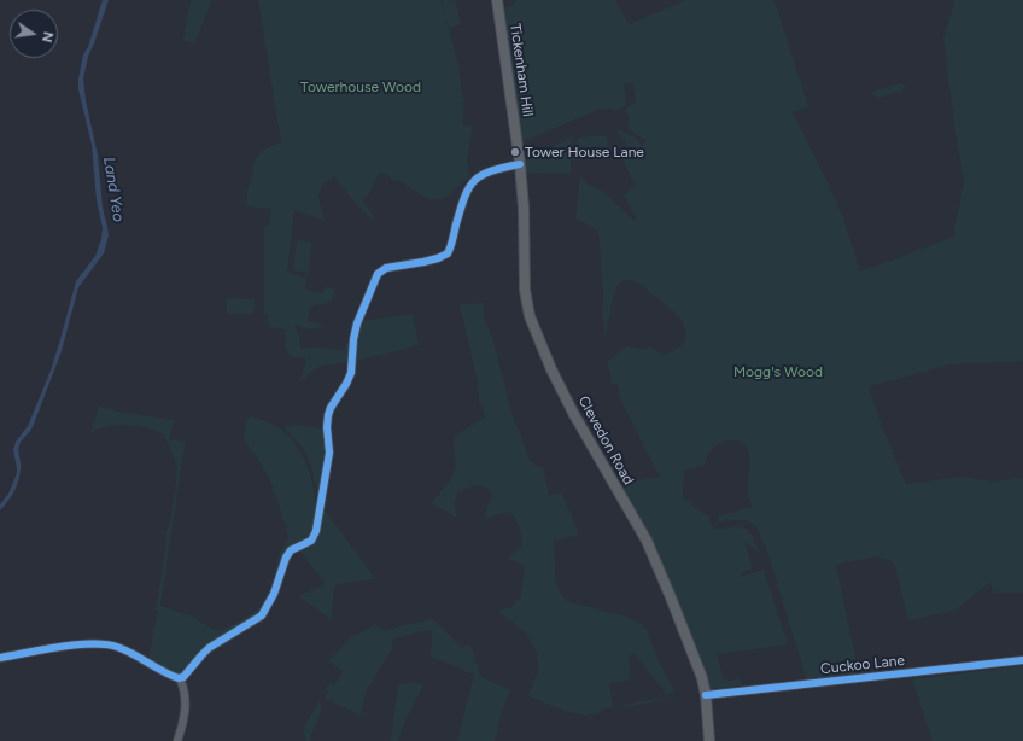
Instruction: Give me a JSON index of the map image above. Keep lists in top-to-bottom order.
{
  "streets": {
    "main road": ["Tickenham Hill", "Clevedon Road"],
    "street": ["Cuckoo Lane"]
  },
  "crossings": [
    ["Tickenham Hill", "Clevedon Road"],
    ["Clevedon Road", "Cuckoo Lane"]
  ],
  "water": ["Land Yeo"],
  "parks": ["Towerhouse Wood", "Mogg's Wood"],
  "places": ["Tower House Lane"],
  "north": "right"
}
